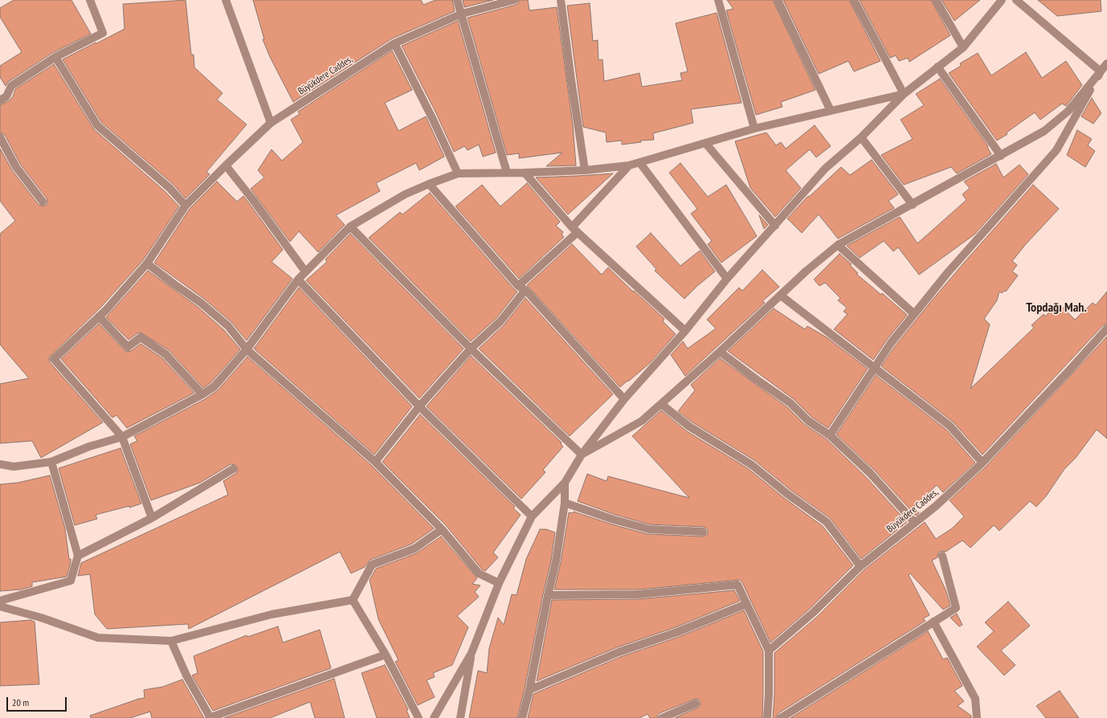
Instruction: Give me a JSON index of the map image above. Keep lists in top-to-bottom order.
{
  "streets": {
    "street": ["Büyükdere Caddes,"]
  },
  "districts": ["Topdağı Mah."],
  "scale_bar": "20 m"
}
